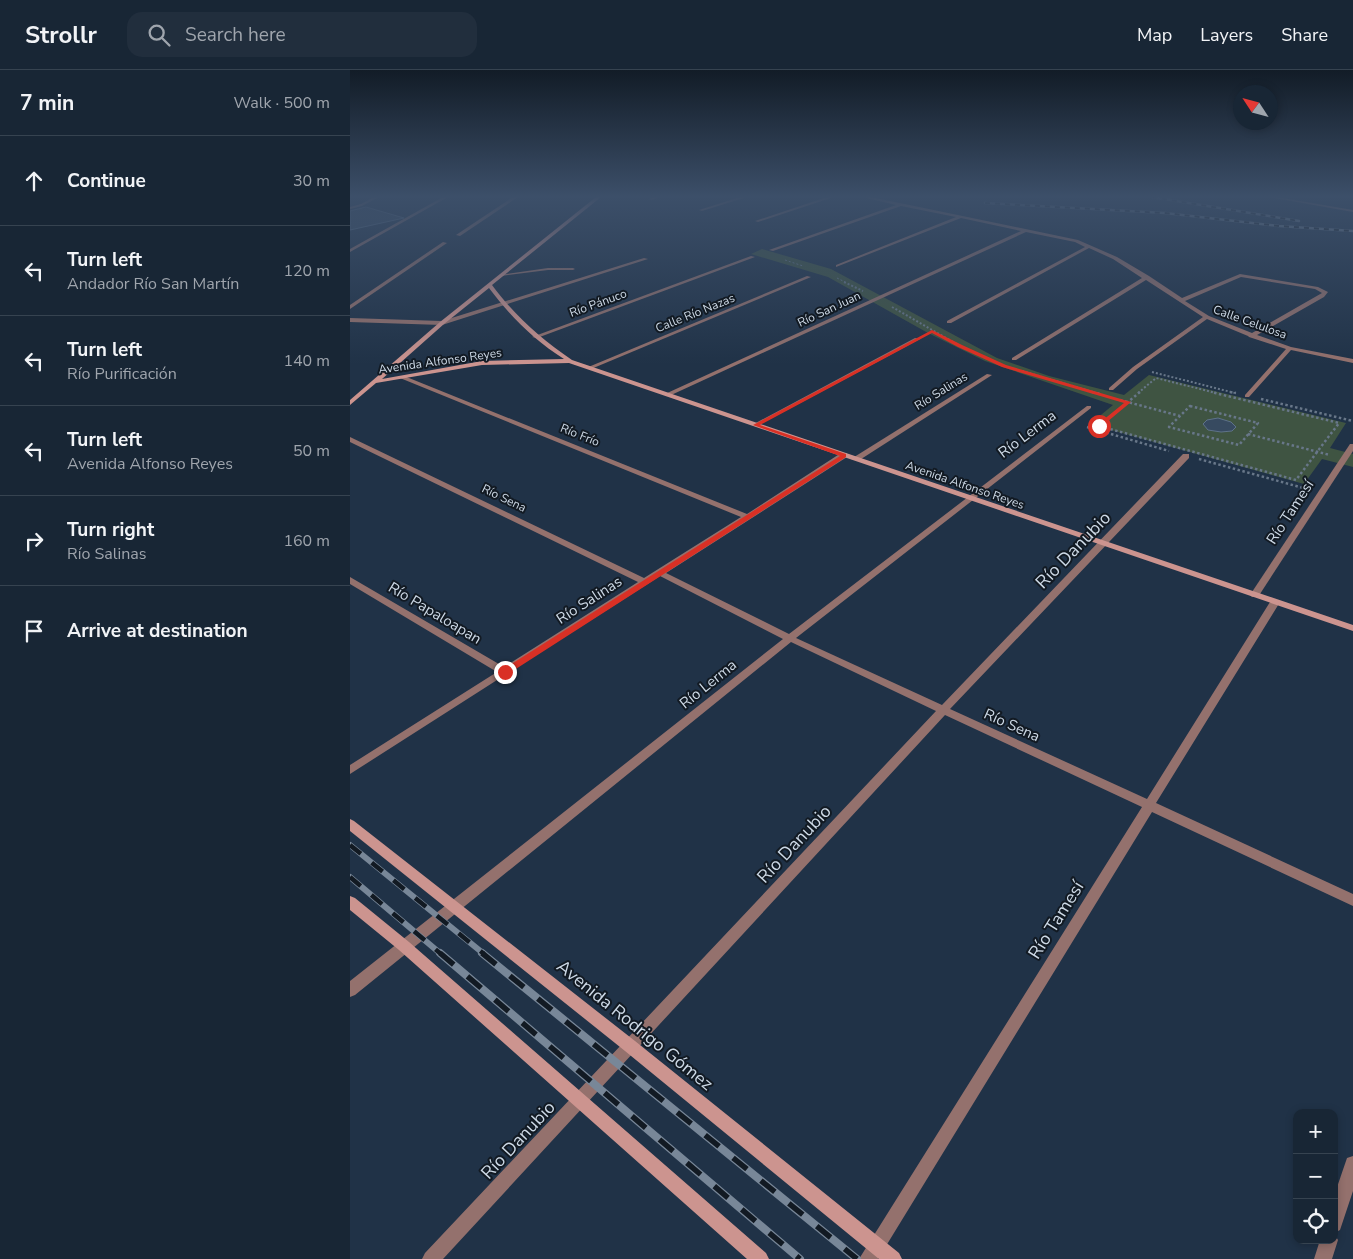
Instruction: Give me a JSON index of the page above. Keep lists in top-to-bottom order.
{
  "streets": {
    "street": [
      "Río Pánuco",
      "Río San Juan",
      "Calle Río Nazas",
      "Calle Celulosa",
      "Avenida Alfonso Reyes",
      "Río Salinas",
      "Río Lerma",
      "Río Frío",
      "Río Sena",
      "Río Tamesí",
      "Río Danubio",
      "Río Papaloapan",
      "Avenida Rodrigo Gómez"
    ]
  },
  "crossings": [
    ["Río Pánuco", "Avenida Alfonso Reyes"],
    ["Río San Juan", "Avenida Alfonso Reyes"],
    ["Calle Río Nazas", "Avenida Alfonso Reyes"],
    ["Avenida Alfonso Reyes", "Río Salinas"],
    ["Avenida Alfonso Reyes", "Río Lerma"],
    ["Avenida Alfonso Reyes", "Río Frío"],
    ["Avenida Alfonso Reyes", "Río Tamesí"],
    ["Avenida Alfonso Reyes", "Río Danubio"],
    ["Río Salinas", "Río Frío"],
    ["Río Salinas", "Río Sena"],
    ["Río Salinas", "Río Papaloapan"],
    ["Río Lerma", "Río Sena"],
    ["Río Lerma", "Avenida Rodrigo Gómez"],
    ["Río Sena", "Río Tamesí"],
    ["Río Sena", "Río Danubio"],
    ["Río Tamesí", "Avenida Rodrigo Gómez"],
    ["Río Danubio", "Avenida Rodrigo Gómez"]
  ],
  "north": "top left",
  "page": {
    "header": "Strollr",
    "search": "Search here",
    "nav": ["Map", "Layers", "Share"],
    "heading": ["7 min", "Walk · 500 m"],
    "list": [
      ["Continue", "30 m"],
      ["Turn left", "Andador Río San Martín", "120 m"],
      ["Turn left", "Río Purificación", "140 m"],
      ["Turn left", "Avenida Alfonso Reyes", "50 m"],
      ["Turn right", "Río Salinas", "160 m"],
      "Arrive at destination"
    ],
    "map_buttons": ["+", "−"]
  }
}
